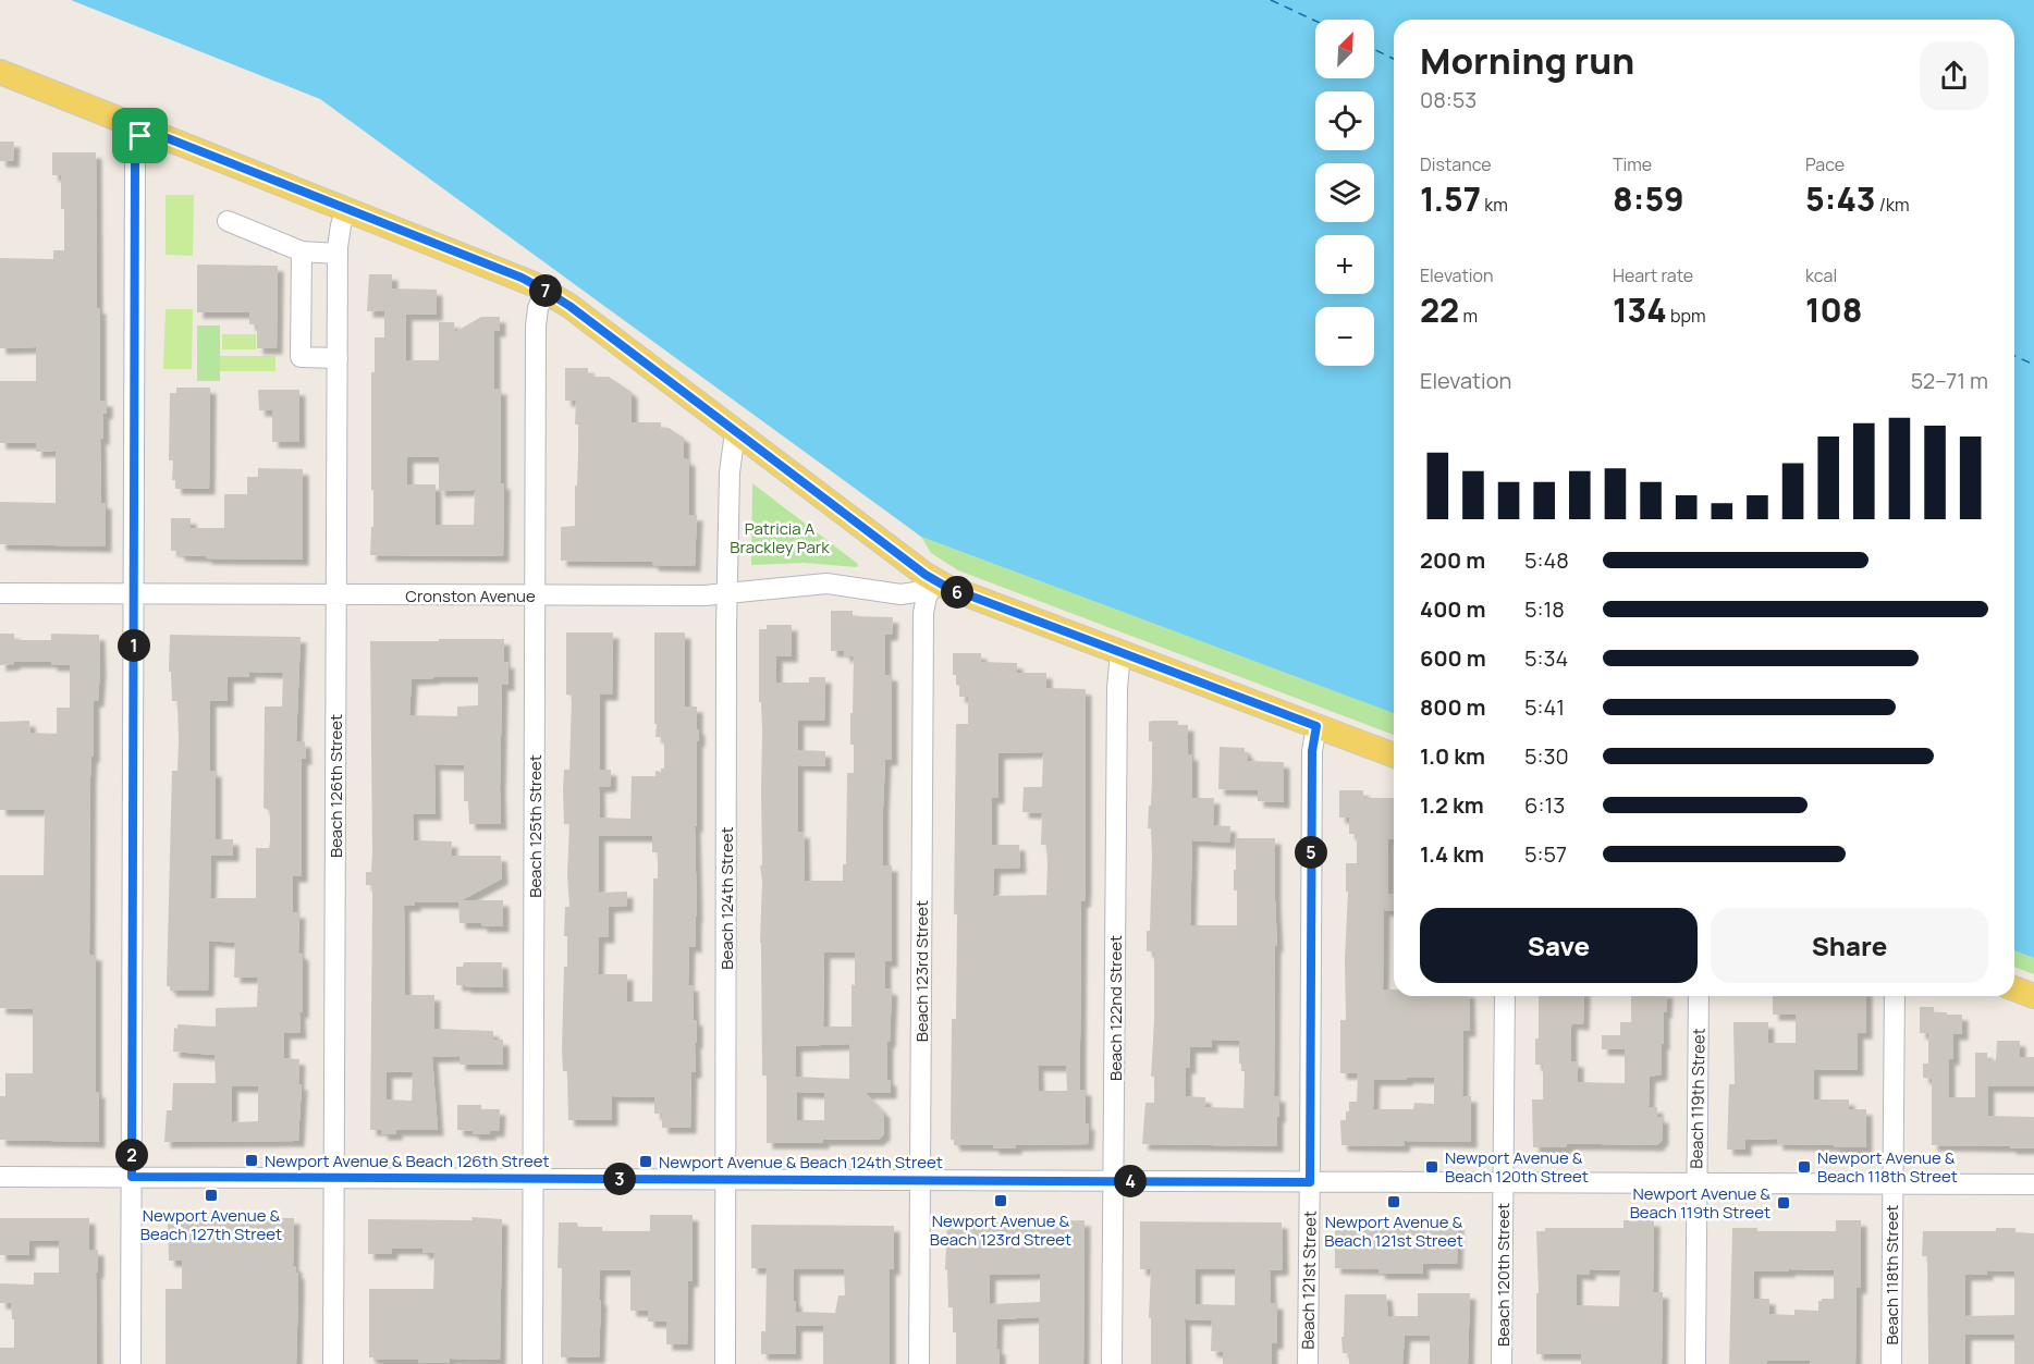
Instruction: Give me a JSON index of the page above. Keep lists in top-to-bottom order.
{
  "streets": {
    "street": [
      "Cronston Avenue",
      "Beach 126th Street",
      "Beach 125th Street",
      "Beach 124th Street",
      "Beach 123rd Street",
      "Beach 122nd Street",
      "Beach 119th Street",
      "Beach 120th Street",
      "Beach 118th Street",
      "Beach 121st Street"
    ]
  },
  "crossings": [
    ["Cronston Avenue", "Beach 126th Street"],
    ["Cronston Avenue", "Beach 125th Street"],
    ["Cronston Avenue", "Beach 124th Street"],
    ["Cronston Avenue", "Beach 123rd Street"]
  ],
  "parks": ["Patricia A Brackley Park"],
  "places": {
    "transit": [
      "Newport Avenue & Beach 126th Street",
      "Newport Avenue & Beach 124th Street",
      "Newport Avenue & Beach 120th Street",
      "Newport Avenue & Beach 118th Street",
      "Newport Avenue & Beach 127th Street",
      "Newport Avenue & Beach 123rd Street",
      "Newport Avenue & Beach 121st Street",
      "Newport Avenue & Beach 119th Street"
    ]
  },
  "north": "top right",
  "page": {
    "map_buttons": ["+", "−"],
    "heading": ["Morning run", "08:53"],
    "stats": [
      ["Distance", "1.57 km"],
      ["Time", "8:59"],
      ["Pace", "5:43 /km"],
      ["Elevation", "22 m"],
      ["Heart rate", "134 bpm"],
      ["kcal", "108"]
    ],
    "pins": [
      "7",
      "6",
      "1",
      "5",
      "2",
      "3",
      "4"
    ],
    "chart": ["Elevation", "52–71 m"],
    "list": [
      {
        "name": "200 m",
        "note": "5:48"
      },
      {
        "name": "400 m",
        "note": "5:18"
      },
      {
        "name": "600 m",
        "note": "5:34"
      },
      {
        "name": "800 m",
        "note": "5:41"
      },
      {
        "name": "1.0 km",
        "note": "5:30"
      },
      {
        "name": "1.2 km",
        "note": "6:13"
      },
      {
        "name": "1.4 km",
        "note": "5:57"
      }
    ],
    "buttons": ["Save", "Share"]
  }
}
